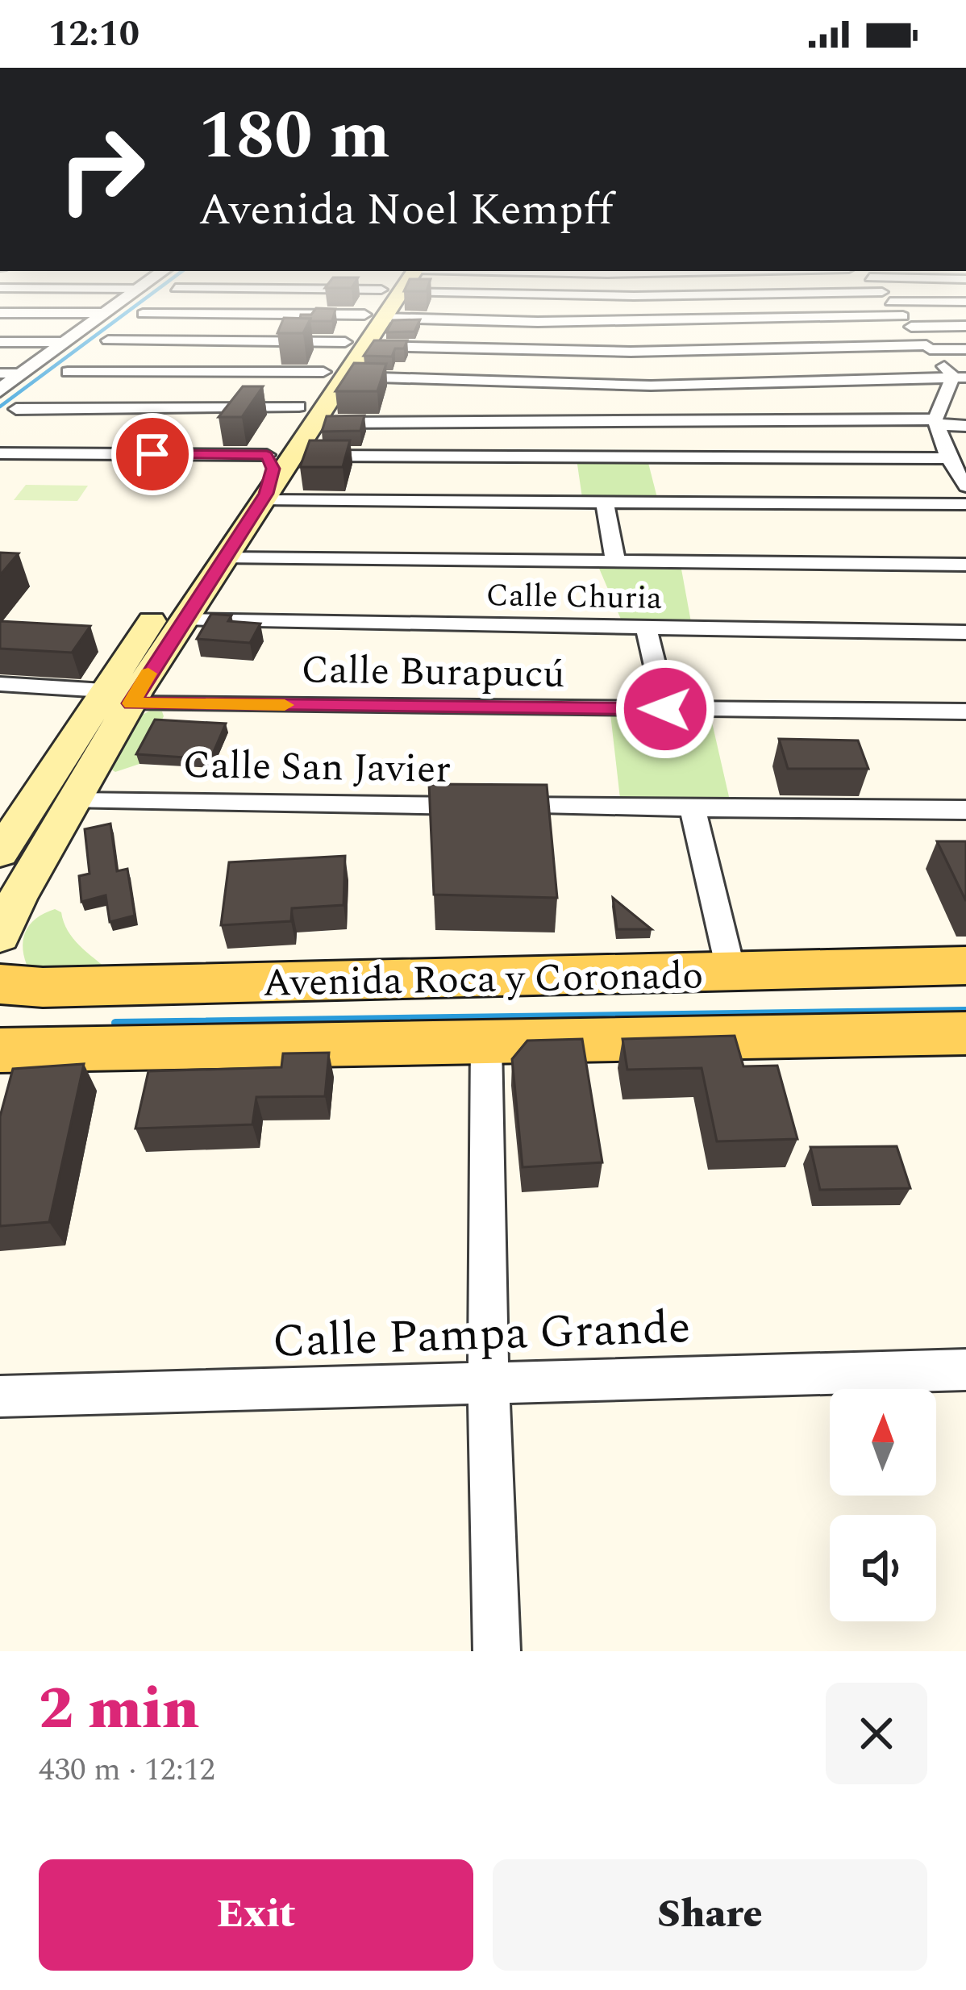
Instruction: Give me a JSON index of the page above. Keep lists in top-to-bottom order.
{
  "streets": {
    "main road": ["Avenida Roca y Coronado"],
    "street": [
      "Calle Churia",
      "Calle Burapucú",
      "Calle San Javier",
      "Calle Pampa Grande"
    ]
  },
  "north": "top",
  "page": {
    "status": "12:10",
    "turn": ["180 m", "Avenida Noel Kempff"],
    "heading": ["2 min", "430 m · 12:12"],
    "buttons": ["Exit", "Share"]
  }
}
